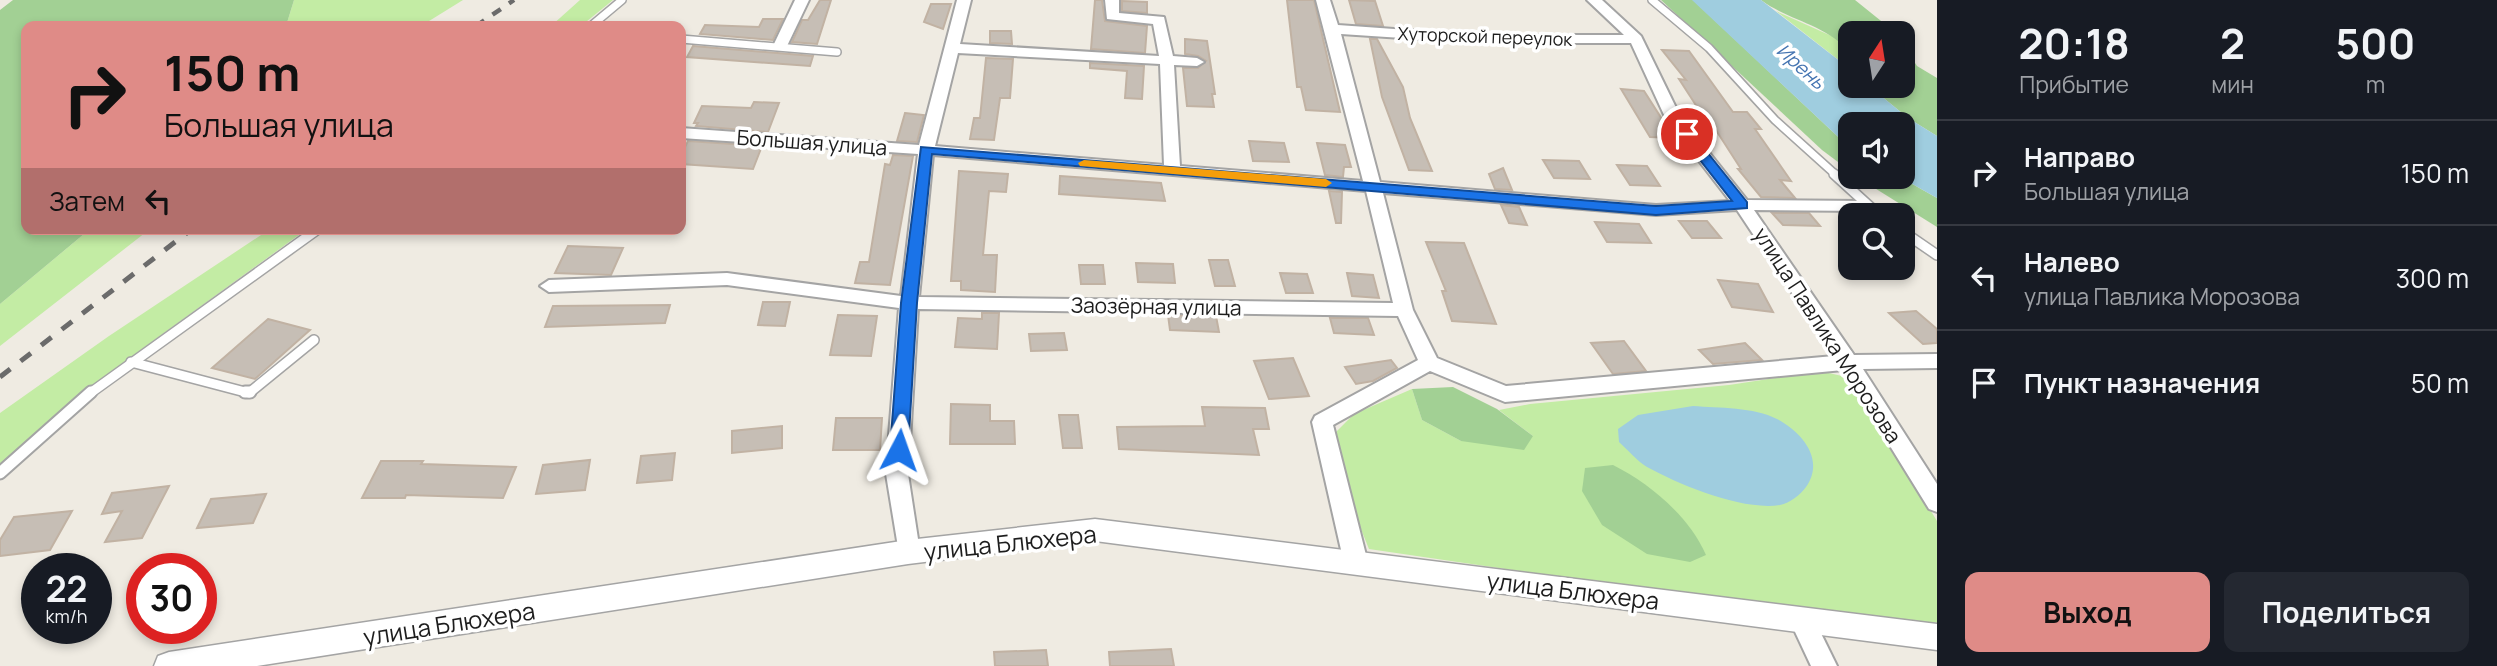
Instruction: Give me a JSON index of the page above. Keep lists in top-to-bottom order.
{
  "streets": {
    "street": [
      "Хуторской переулок",
      "Большая улица",
      "Заозёрная улица",
      "улица Павлика Морозова",
      "улица Блюхера"
    ]
  },
  "crossings": [
    ["Хуторской переулок", "улица Павлика Морозова"],
    ["Большая улица", "улица Павлика Морозова"]
  ],
  "water": ["Ирень"],
  "north": "top",
  "page": {
    "eta": [
      "20:18",
      "Прибытие",
      "2",
      "мин",
      "500",
      "m"
    ],
    "turn": ["150 m", "Большая улица"],
    "list": [
      {
        "name": "Направо",
        "note": "Большая улица",
        "value": "150 m"
      },
      {
        "name": "Налево",
        "note": "улица Павлика Морозова",
        "value": "300 m"
      },
      {
        "name": "Пункт назначения",
        "value": "50 m"
      }
    ],
    "then": "Затем",
    "speed": "22 km/h",
    "limit": "30",
    "buttons": ["Выход", "Поделиться"]
  }
}
